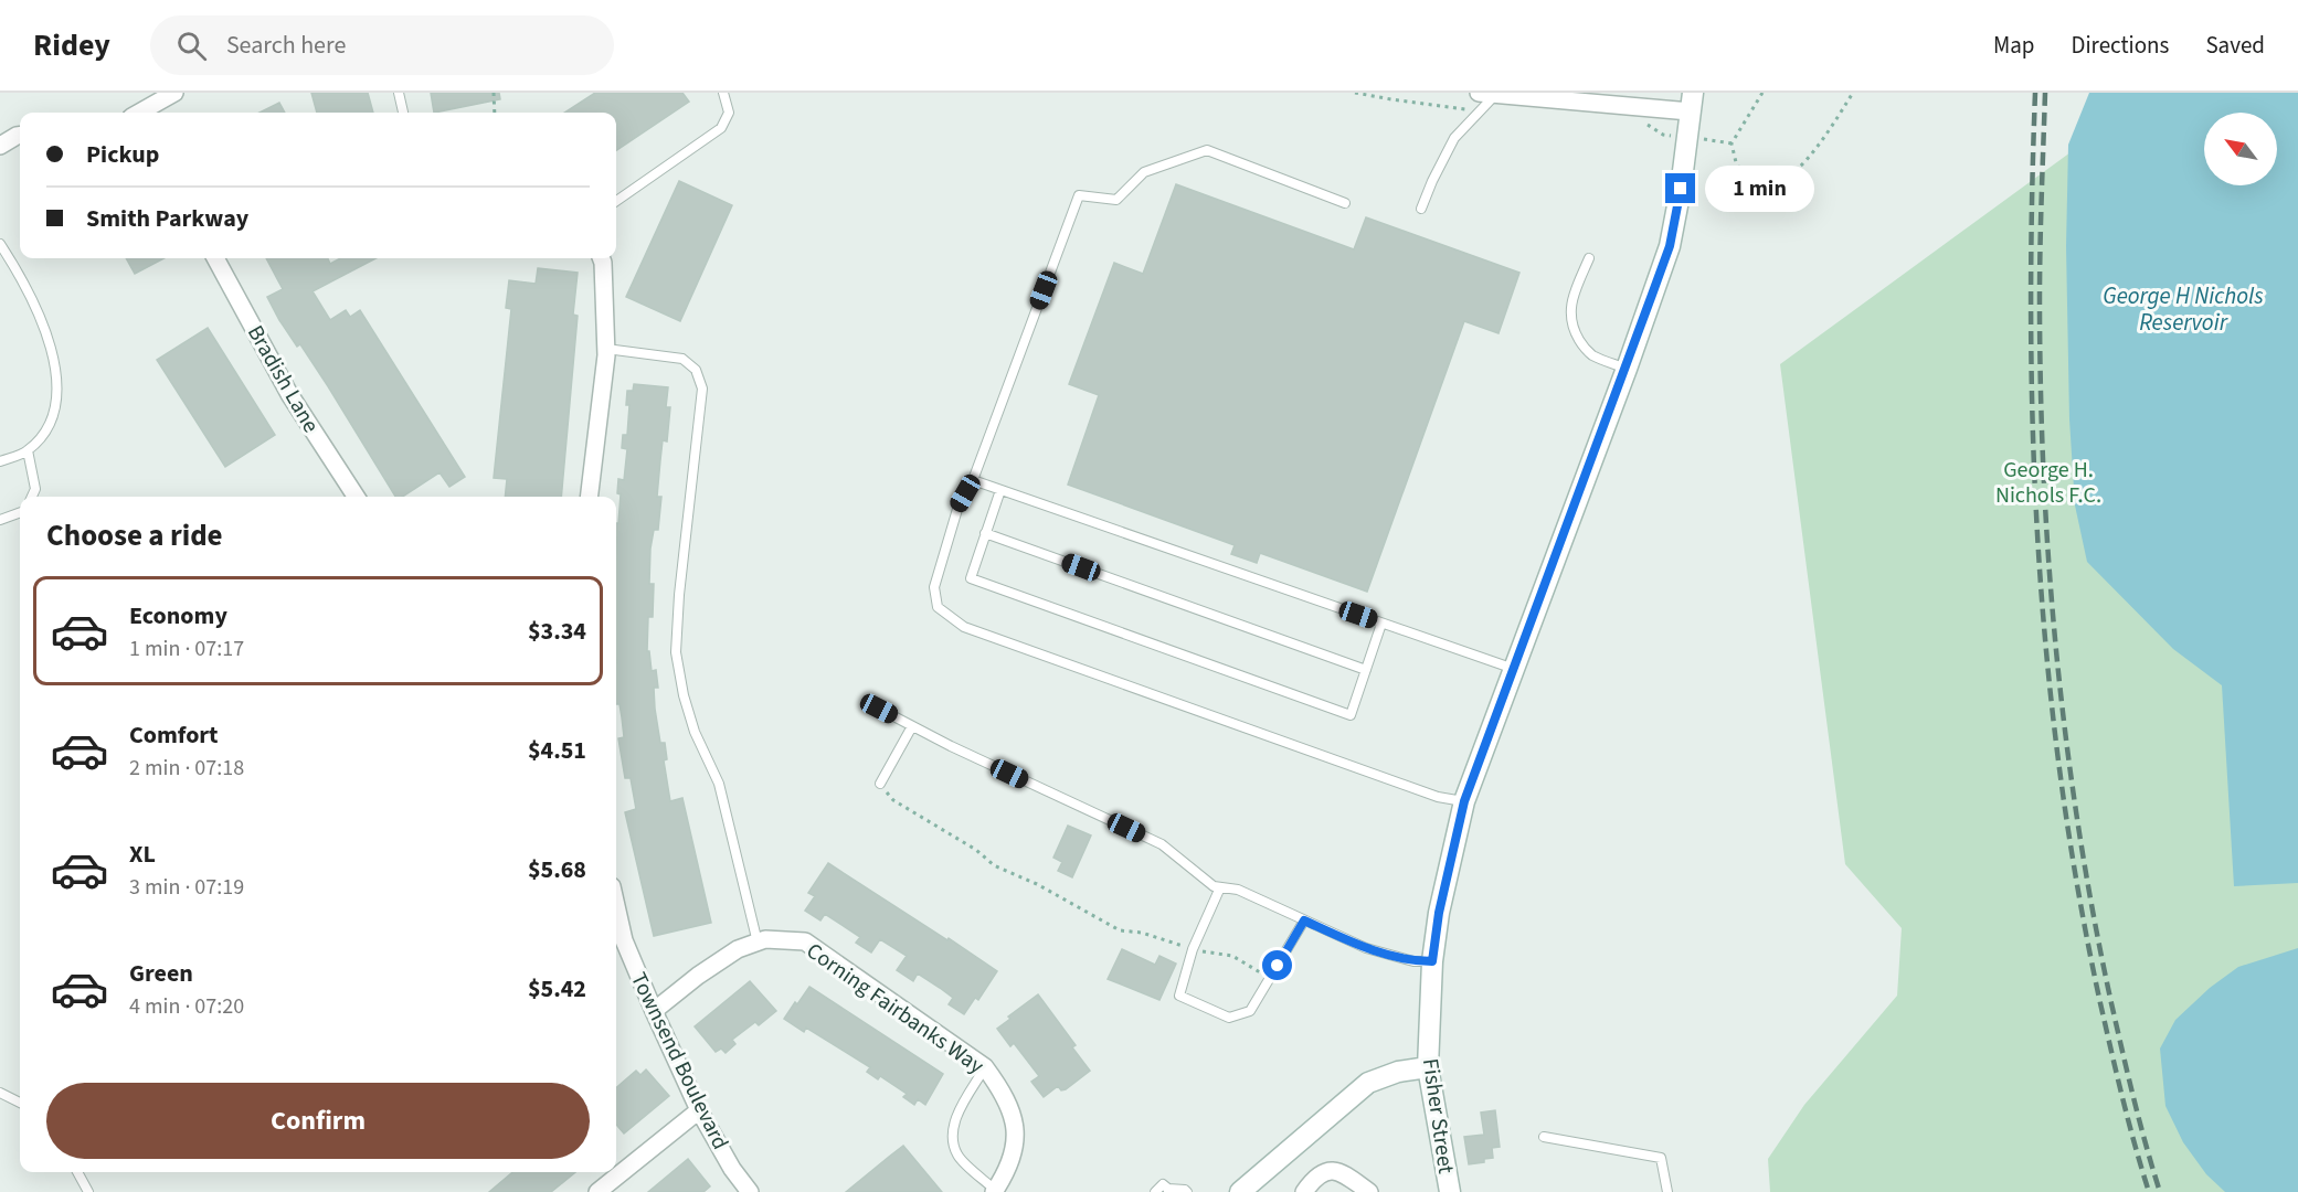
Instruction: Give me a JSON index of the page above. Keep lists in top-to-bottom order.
{
  "streets": {
    "street": [
      "Bradish Lane",
      "Corning Fairbanks Way",
      "Townsend Boulevard",
      "Fisher Street"
    ]
  },
  "crossings": [
    ["Corning Fairbanks Way", "Townsend Boulevard"]
  ],
  "water": ["George H Nichols Reservoir"],
  "parks": ["George H. Nichols F.C."],
  "north": "top left",
  "page": {
    "header": "Ridey",
    "search": "Search here",
    "nav": ["Map", "Directions", "Saved"],
    "banner": ["Pickup", "Smith Parkway"],
    "bubble": "1 min",
    "heading": "Choose a ride",
    "list": [
      {
        "name": "Economy",
        "note": "1 min · 07:17",
        "value": "$3.34"
      },
      {
        "name": "Comfort",
        "note": "2 min · 07:18",
        "value": "$4.51"
      },
      {
        "name": "XL",
        "note": "3 min · 07:19",
        "value": "$5.68"
      },
      {
        "name": "Green",
        "note": "4 min · 07:20",
        "value": "$5.42"
      }
    ],
    "buttons": "Confirm"
  }
}
